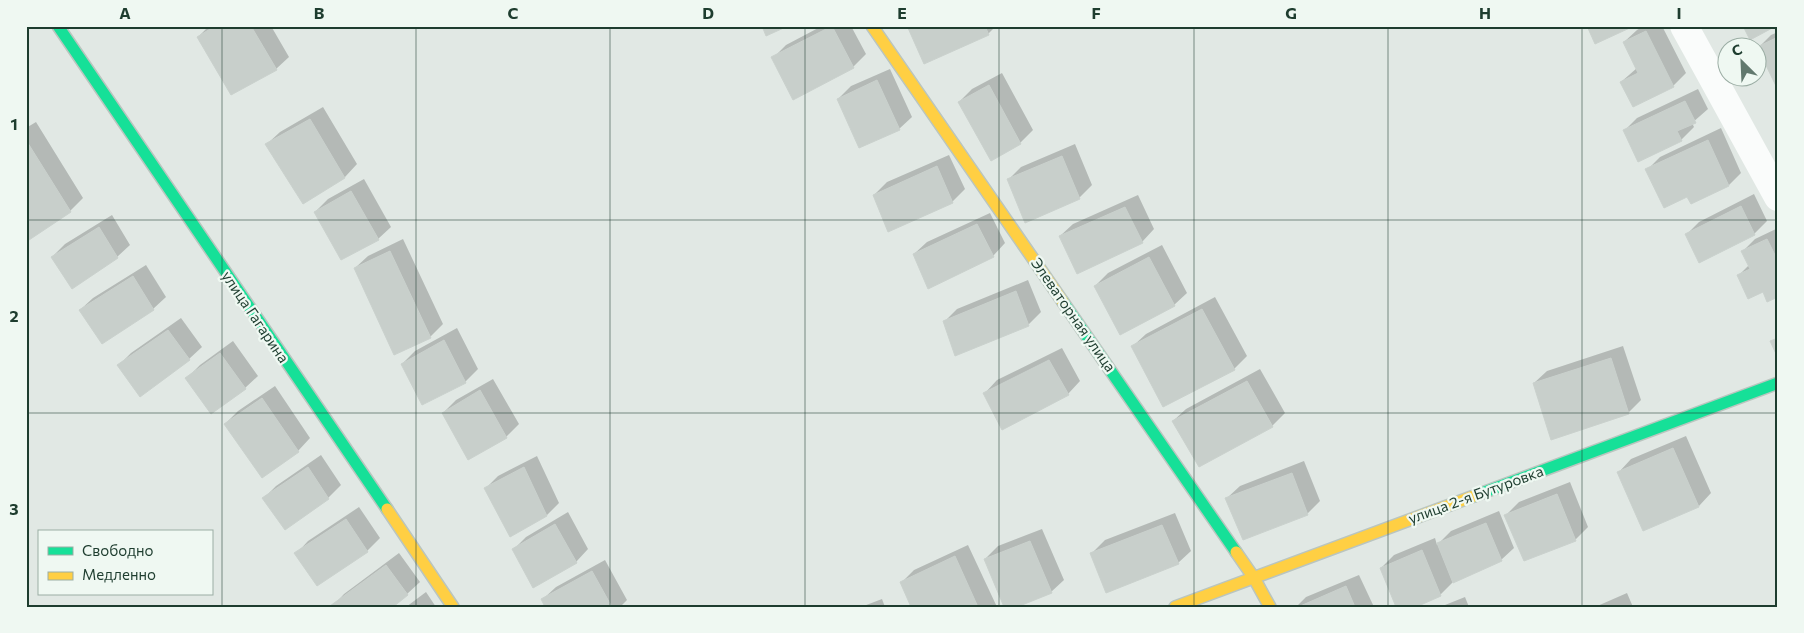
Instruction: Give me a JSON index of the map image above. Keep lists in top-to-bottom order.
{
  "streets": {
    "street": ["Элеваторная улица", "улица Гагарина", "улица 2-я Бутуровка"]
  },
  "crossings": [
    ["Элеваторная улица", "улица 2-я Бутуровка"]
  ],
  "legend": ["Свободно", "Медленно"],
  "north": "top left",
  "grid": {
    "columns": [
      "A",
      "B",
      "C",
      "D",
      "E",
      "F",
      "G",
      "H",
      "I"
    ],
    "rows": ["1", "2", "3"]
  }
}
